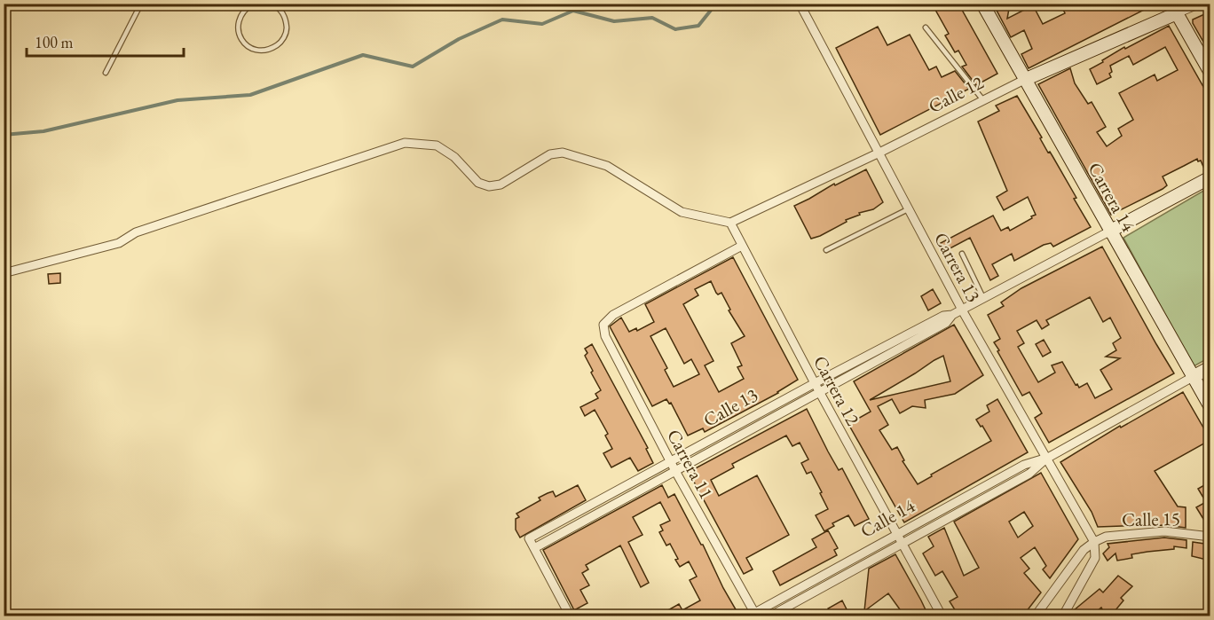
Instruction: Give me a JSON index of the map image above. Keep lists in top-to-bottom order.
{
  "streets": {
    "street": [
      "Calle 12",
      "Carrera 14",
      "Carrera 13",
      "Carrera 12",
      "Calle 13",
      "Carrera 11",
      "Calle 14",
      "Calle 15"
    ]
  },
  "crossings": [
    ["Calle 12", "Carrera 14"],
    ["Calle 12", "Carrera 13"],
    ["Calle 12", "Carrera 12"],
    ["Carrera 14", "Calle 13"],
    ["Carrera 14", "Calle 14"],
    ["Carrera 13", "Calle 13"],
    ["Carrera 13", "Calle 14"],
    ["Carrera 13", "Calle 15"],
    ["Carrera 12", "Calle 13"],
    ["Carrera 12", "Carrera 11"],
    ["Carrera 12", "Calle 14"],
    ["Calle 13", "Carrera 11"],
    ["Carrera 11", "Calle 14"]
  ],
  "scale_bar": "100 m"
}
